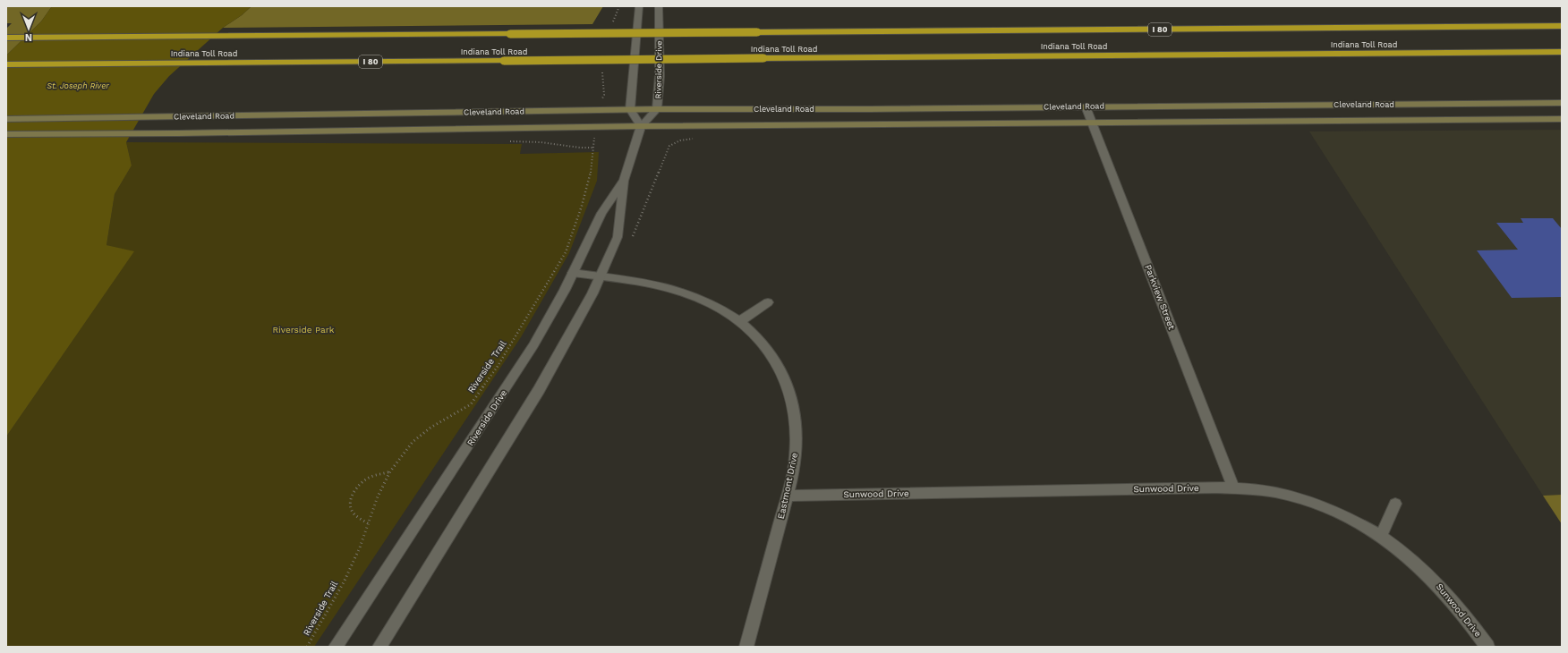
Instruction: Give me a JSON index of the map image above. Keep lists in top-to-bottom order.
{
  "streets": {
    "highway": ["I 80", "Indiana Toll Road"],
    "main road": ["Cleveland Road"],
    "street": [
      "Riverside Drive",
      "Parkview Street",
      "Eastmont Drive",
      "Sunwood Drive"
    ],
    "path": ["Riverside Trail"]
  },
  "crossings": [
    ["Riverside Drive", "Cleveland Road"],
    ["Riverside Drive", "Eastmont Drive"],
    ["Cleveland Road", "Parkview Street"],
    ["Parkview Street", "Sunwood Drive"],
    ["Eastmont Drive", "Sunwood Drive"]
  ],
  "water": ["St. Joseph River"],
  "parks": ["Riverside Park"],
  "north": "bottom"
}
